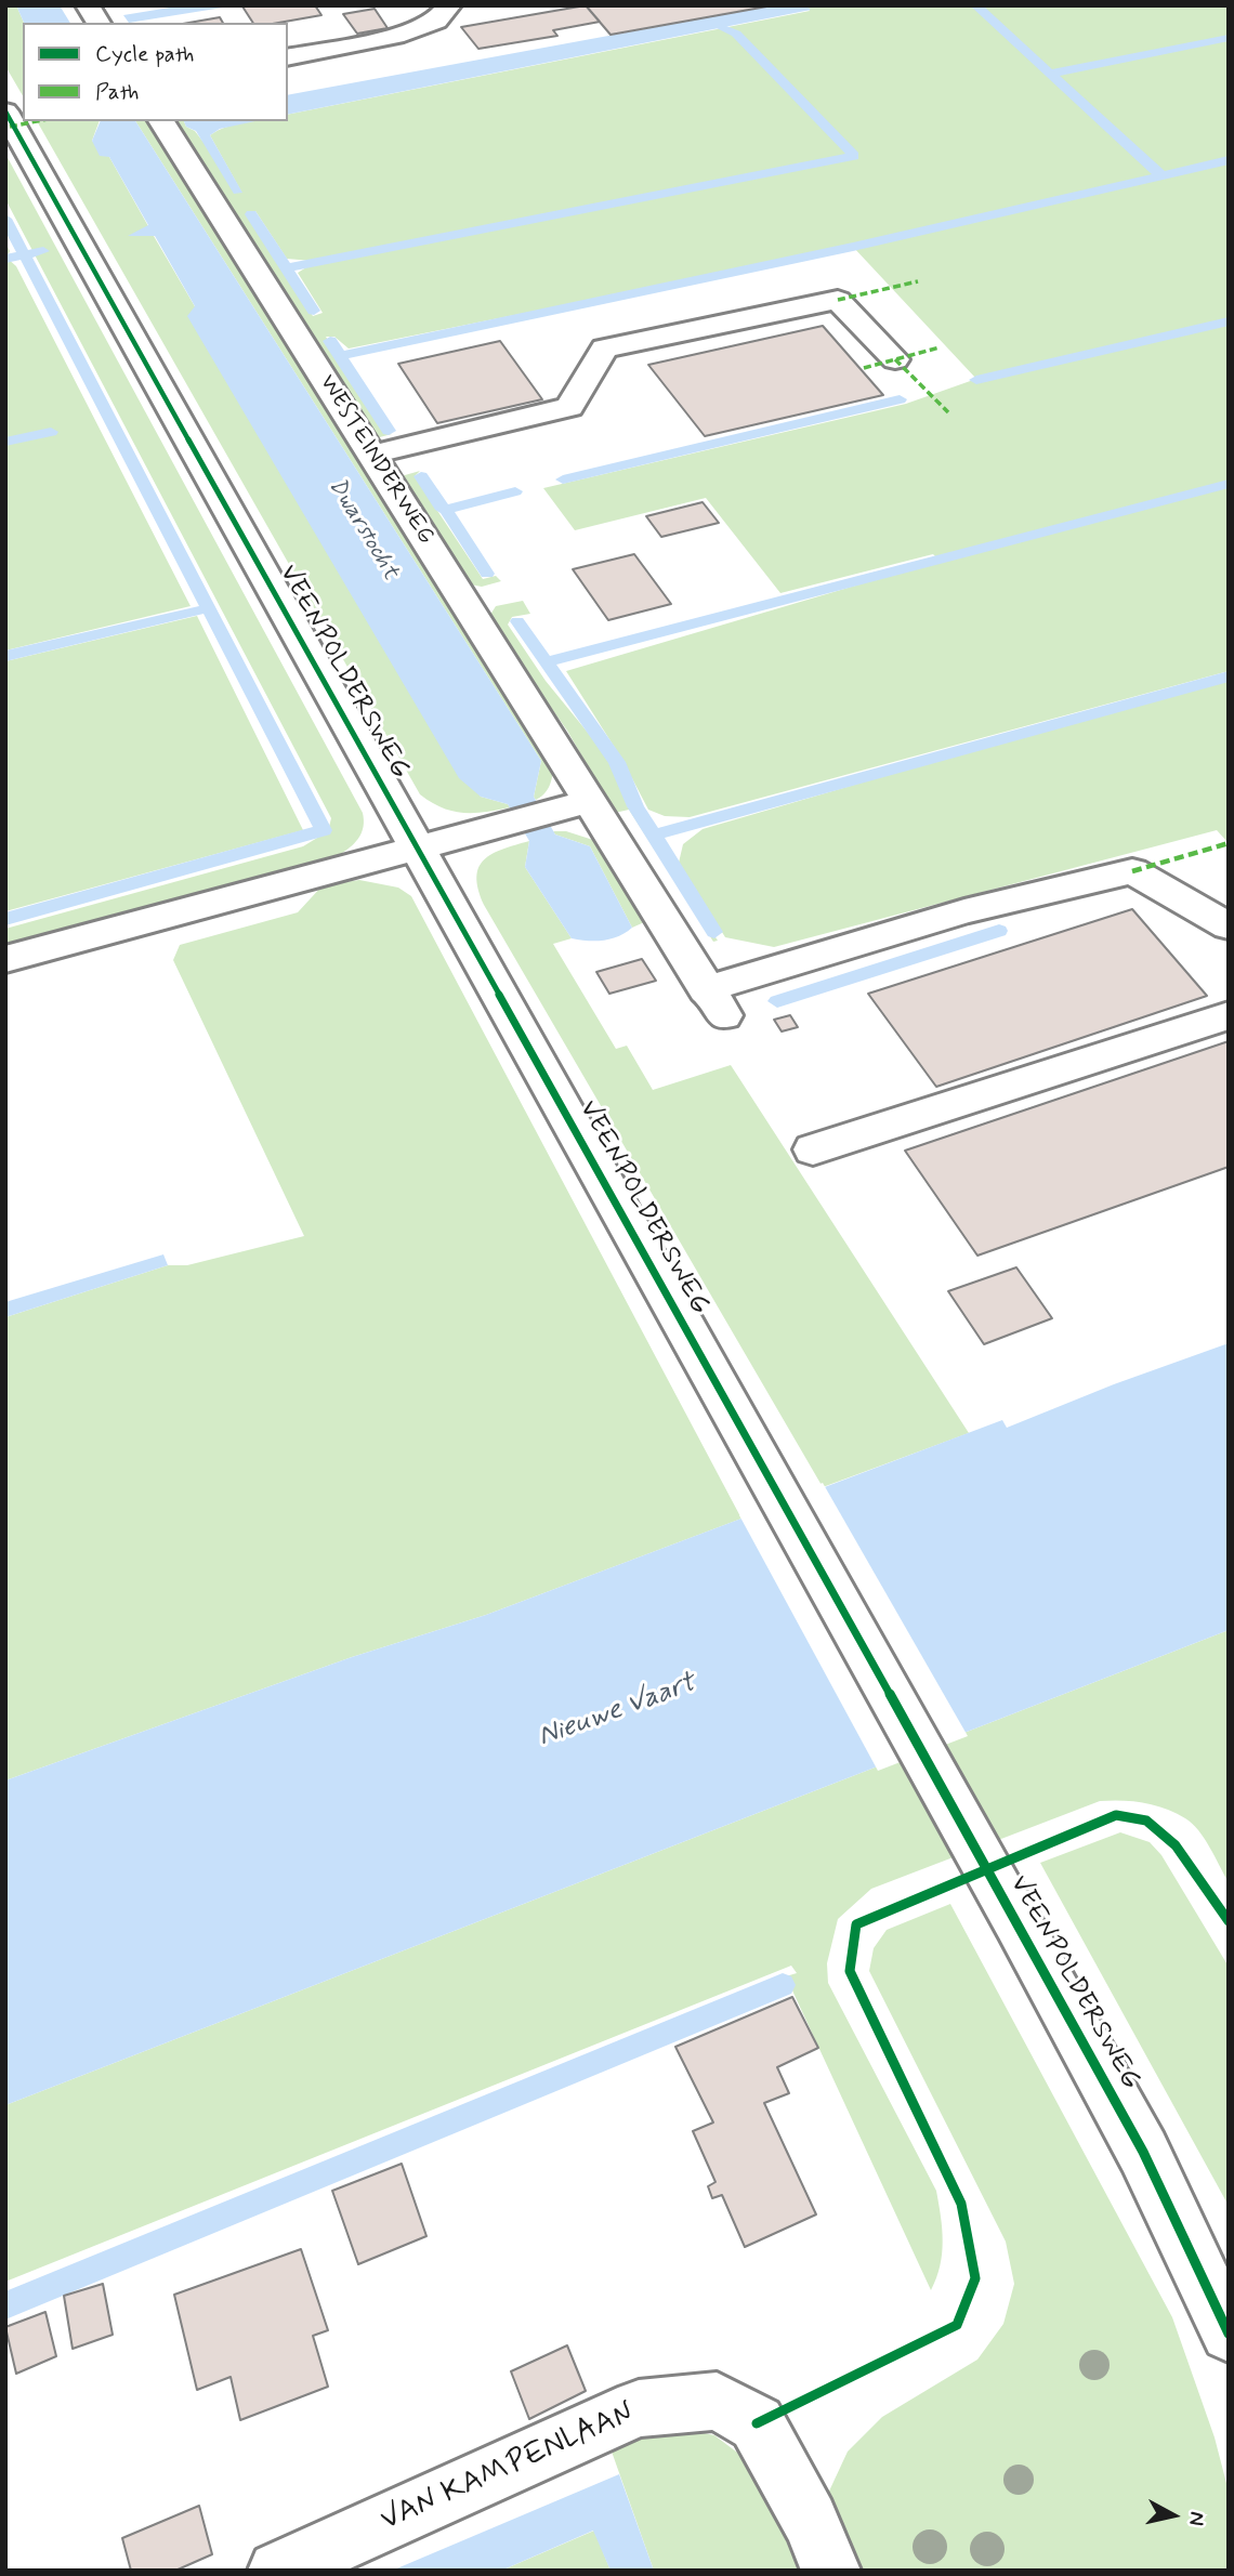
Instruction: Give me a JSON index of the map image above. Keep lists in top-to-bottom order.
{
  "streets": {
    "street": ["WESTEINDERWEG", "VEENPOLDERSWEG", "VAN KAMPENLAAN"]
  },
  "water": ["Dwarstocht", "Nieuwe Vaart"],
  "legend": ["Cycle path", "Path"],
  "north": "right"
}
